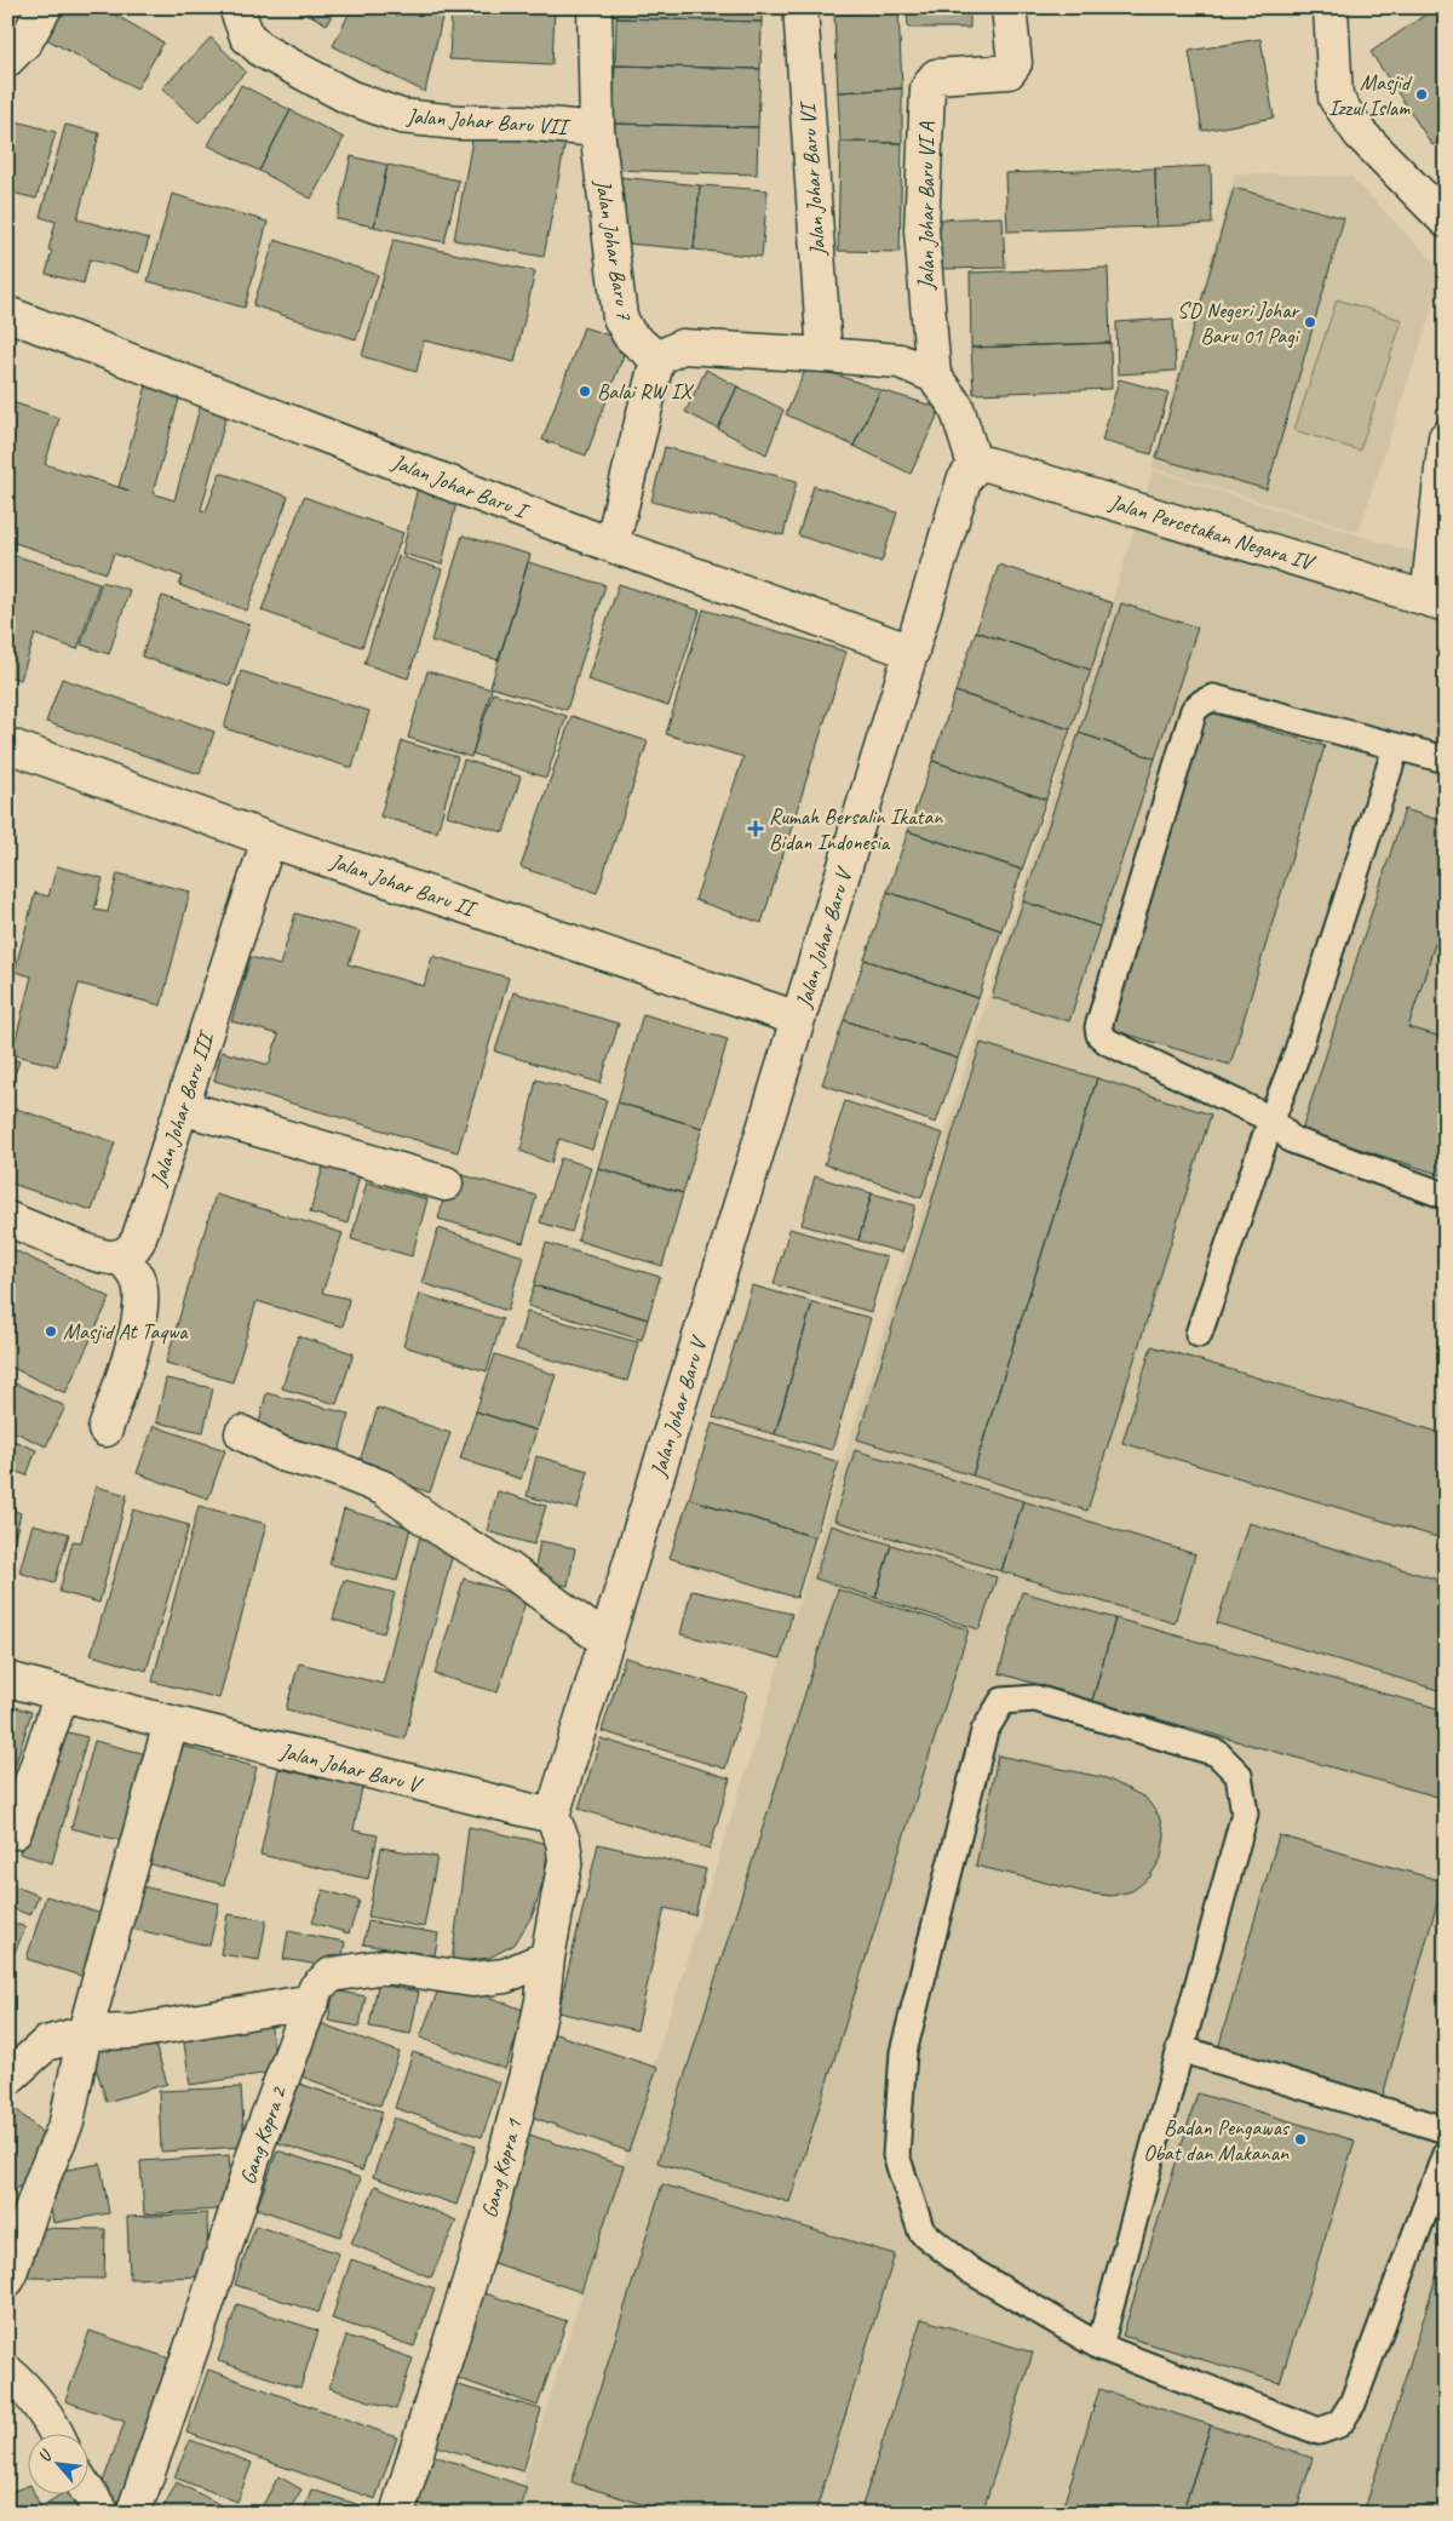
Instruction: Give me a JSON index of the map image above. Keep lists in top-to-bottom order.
{
  "streets": {
    "street": [
      "Jalan Johar Baru VII",
      "Jalan Johar Baru VI",
      "Jalan Johar Baru VI A",
      "Jalan Johar Baru 7",
      "Jalan Johar Baru I",
      "Jalan Percetakan Negara IV",
      "Jalan Johar Baru II",
      "Jalan Johar Baru V",
      "Jalan Johar Baru III",
      "Gang Kopra 2",
      "Gang Kopra 1"
    ]
  },
  "crossings": [
    ["Jalan Johar Baru VII", "Jalan Johar Baru 7"],
    ["Jalan Johar Baru I", "Jalan Johar Baru V"],
    ["Jalan Percetakan Negara IV", "Jalan Johar Baru V"],
    ["Jalan Johar Baru II", "Jalan Johar Baru V"],
    ["Jalan Johar Baru II", "Jalan Johar Baru III"],
    ["Jalan Johar Baru V", "Gang Kopra 1"],
    ["Gang Kopra 2", "Gang Kopra 1"]
  ],
  "places": {
    "other": [
      "Masjid Izzul Islam",
      "SD Negeri Johar Baru 01 Pagi",
      "Balai RW IX",
      "Masjid At Taqwa",
      "Badan Pengawas Obat dan Makanan"
    ],
    "health": ["Rumah Bersalin Ikatan Bidan Indonesia"]
  },
  "north": "top left"
}
